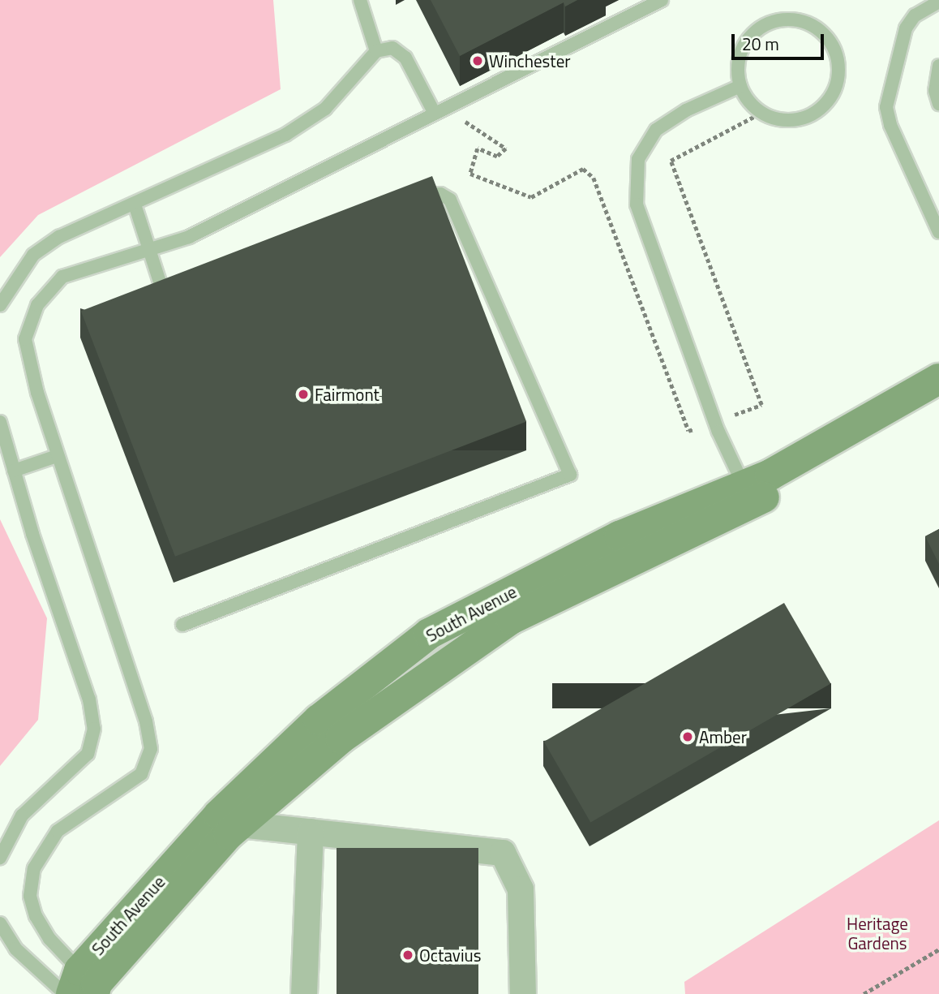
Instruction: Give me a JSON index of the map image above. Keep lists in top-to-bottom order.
{
  "streets": {
    "street": ["South Avenue"]
  },
  "parks": ["Heritage Gardens"],
  "places": [
    "Winchester",
    "Fairmont",
    "Amber",
    "Octavius"
  ],
  "scale_bar": "20 m"
}
